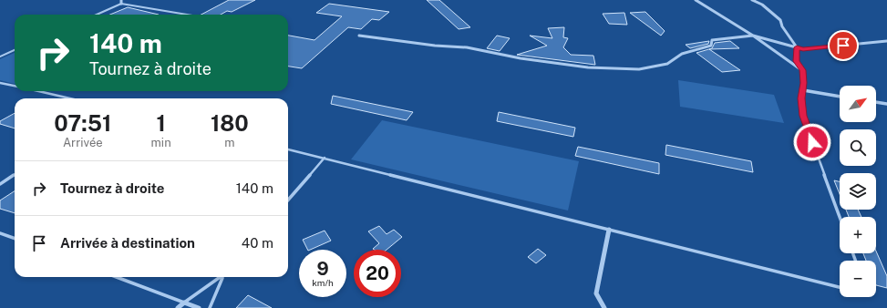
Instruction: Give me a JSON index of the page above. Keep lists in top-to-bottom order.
{
  "north": "top right",
  "page": {
    "turn": ["140 m", "Tournez à droite"],
    "map_buttons": ["+", "−"],
    "eta": [
      "07:51",
      "Arrivée",
      "1",
      "min",
      "180",
      "m"
    ],
    "list": [
      {
        "name": "Tournez à droite",
        "value": "140 m"
      },
      {
        "name": "Arrivée à destination",
        "value": "40 m"
      }
    ],
    "speed": "9 km/h",
    "limit": "20"
  }
}
